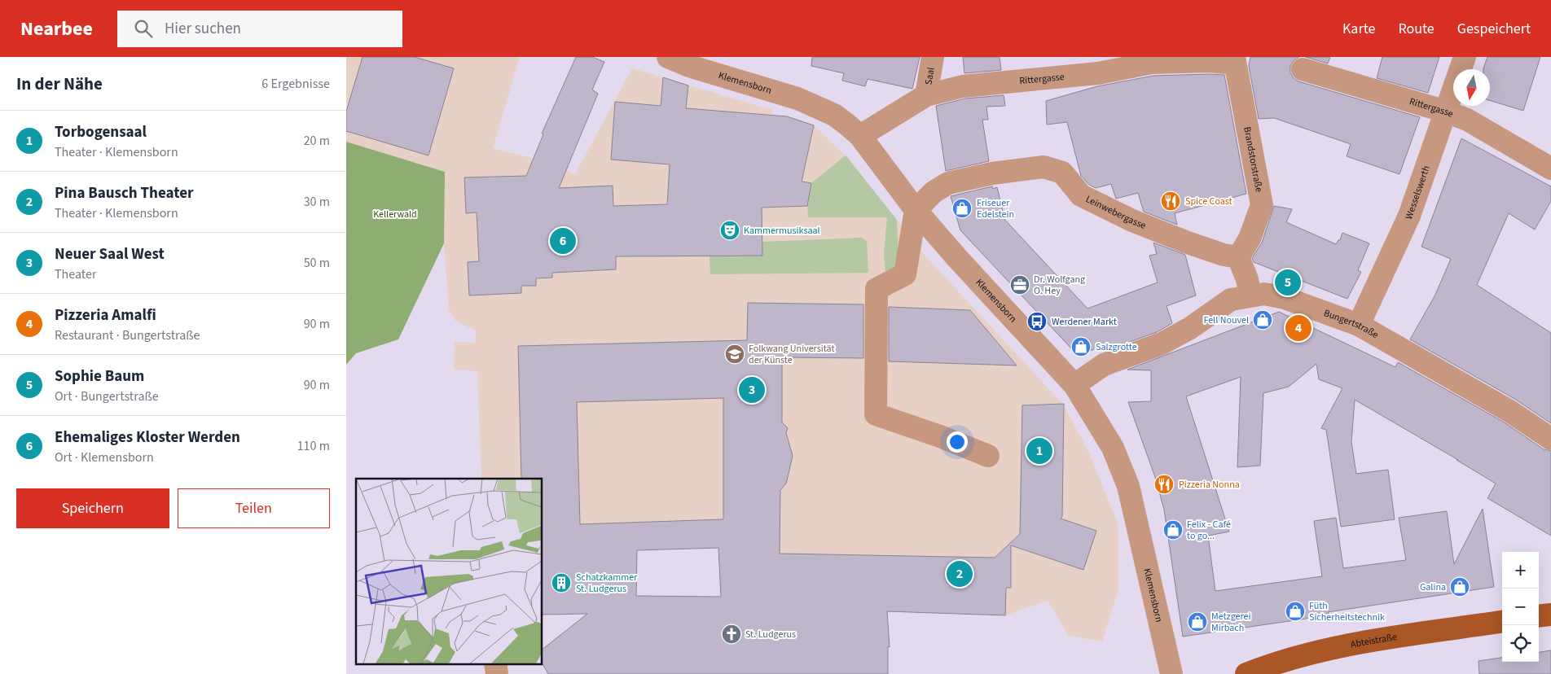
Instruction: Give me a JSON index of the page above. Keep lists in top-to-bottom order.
{
  "streets": {
    "main road": ["Abteistraße"],
    "street": [
      "Saal",
      "Rittergasse",
      "Klemensborn",
      "Brandstorstraße",
      "Wesselswerth",
      "Leinwebergasse",
      "Bungertstraße"
    ]
  },
  "crossings": [
    ["Saal", "Rittergasse"],
    ["Rittergasse", "Klemensborn"],
    ["Rittergasse", "Brandstorstraße"],
    ["Rittergasse", "Wesselswerth"],
    ["Klemensborn", "Leinwebergasse"],
    ["Klemensborn", "Bungertstraße"],
    ["Brandstorstraße", "Leinwebergasse"],
    ["Wesselswerth", "Bungertstraße"]
  ],
  "parks": ["Kellerwald"],
  "places": {
    "restaurant": ["Spice Coast", "Pizzeria Nonna"],
    "shop": [
      "Friseuer Edelstein",
      "Fell Nouvel",
      "Salzgrotte",
      "Felix - Café to go...",
      "Galina",
      "Füth Sicherheitstechnik",
      "Metzgerei Mirbach"
    ],
    "theatre": ["Kammermusiksaal"],
    "office": ["Dr. Wolfgang O. Hey"],
    "bus stop": ["Werdener Markt"],
    "school or university": ["Folkwang Universität der Künste"],
    "building": ["Schatzkammer St. Ludgerus"],
    "church": ["St. Ludgerus"]
  },
  "north": "bottom",
  "page": {
    "header": "Nearbee",
    "search": "Hier suchen",
    "nav": ["Karte", "Route", "Gespeichert"],
    "heading": ["In der Nähe", "6 Ergebnisse"],
    "list": [
      {
        "mark": "1",
        "name": "Torbogensaal",
        "note": "Theater · Klemensborn",
        "value": "20 m"
      },
      {
        "mark": "2",
        "name": "Pina Bausch Theater",
        "note": "Theater · Klemensborn",
        "value": "30 m"
      },
      {
        "mark": "3",
        "name": "Neuer Saal West",
        "note": "Theater",
        "value": "50 m"
      },
      {
        "mark": "4",
        "name": "Pizzeria Amalfi",
        "note": "Restaurant · Bungertstraße",
        "value": "90 m"
      },
      {
        "mark": "5",
        "name": "Sophie Baum",
        "note": "Ort · Bungertstraße",
        "value": "90 m"
      },
      {
        "mark": "6",
        "name": "Ehemaliges Kloster Werden",
        "note": "Ort · Klemensborn",
        "value": "110 m"
      }
    ],
    "pins": [
      "6",
      "5",
      "4",
      "3",
      "1",
      "2"
    ],
    "buttons": ["Speichern", "Teilen"],
    "map_buttons": ["+", "−"]
  }
}
